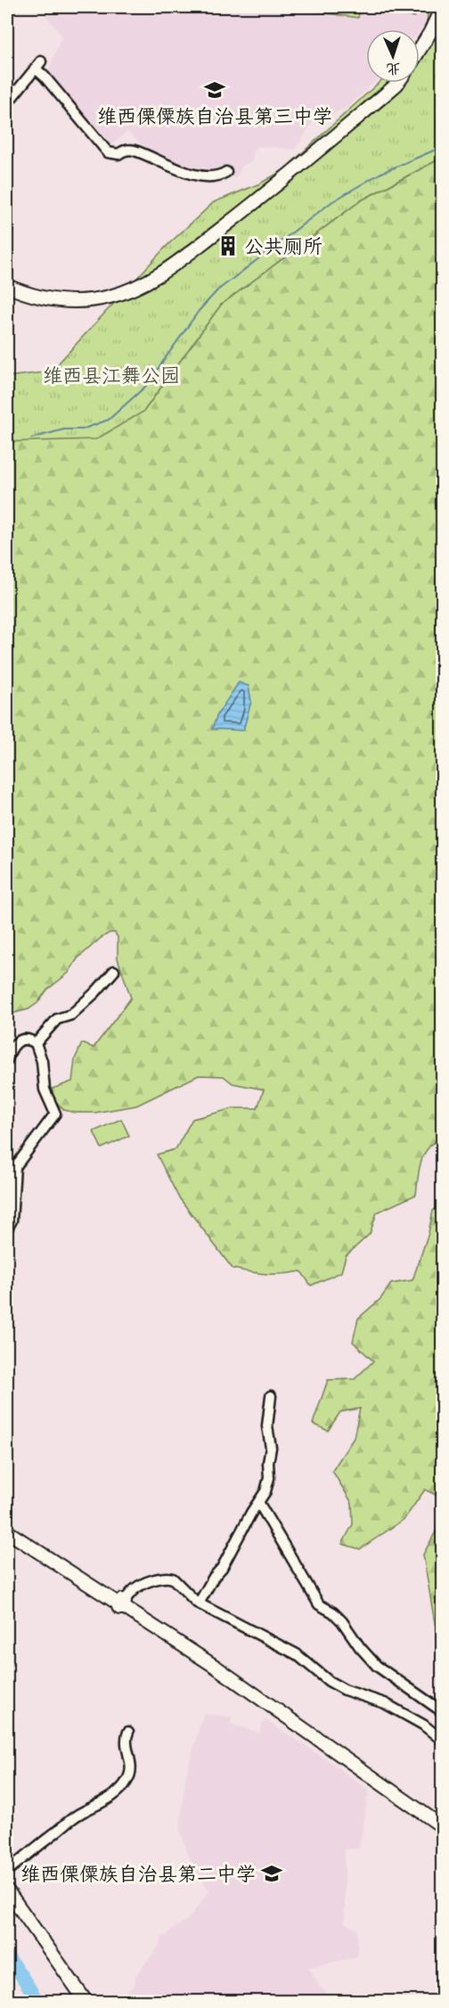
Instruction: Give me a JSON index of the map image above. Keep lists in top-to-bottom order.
{
  "parks": ["维西县江舞公园"],
  "places": {
    "school or university": ["维西傈僳族自治县第三中学", "维西傈僳族自治县第二中学"],
    "building": ["公共厕所"]
  },
  "north": "bottom"
}
